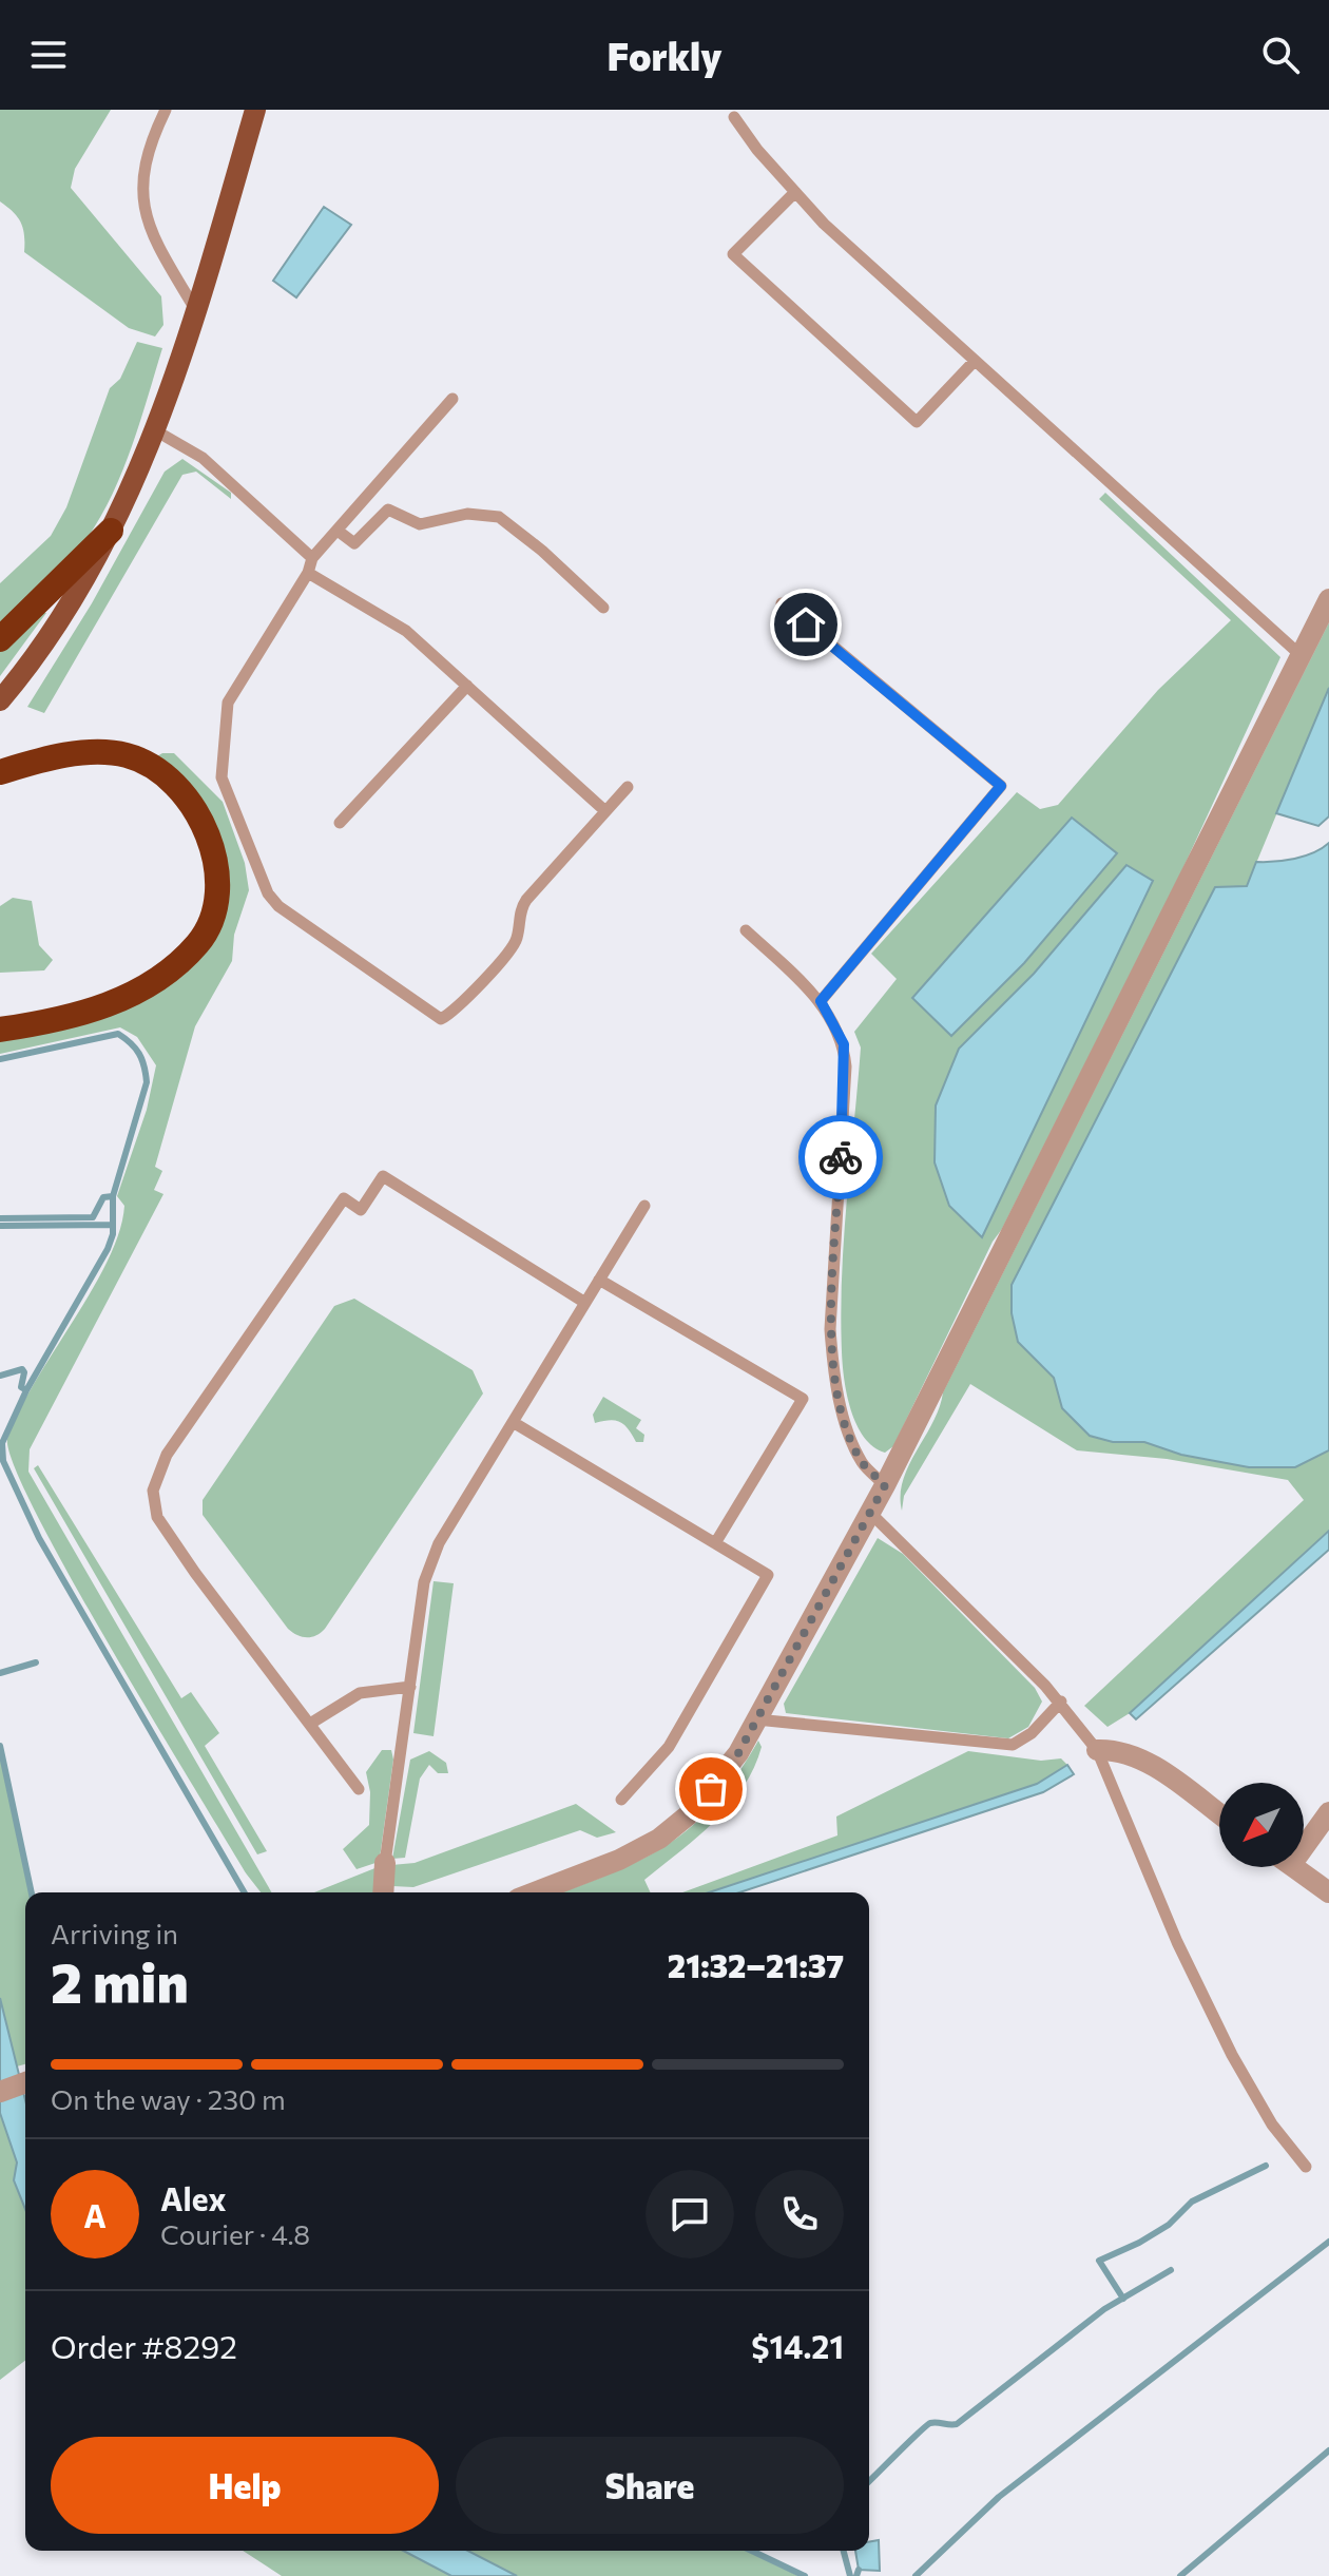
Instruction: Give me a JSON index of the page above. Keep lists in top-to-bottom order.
{
  "north": "bottom left",
  "page": {
    "header": "Forkly",
    "heading": ["2 min", "Arriving in", "21:32–21:37"],
    "panel": [
      "Alex",
      "Courier · 4.8",
      "Order #8292",
      "$14.21"
    ],
    "bar": "On the way · 230 m",
    "round": "A",
    "buttons": ["Help", "Share"]
  }
}
